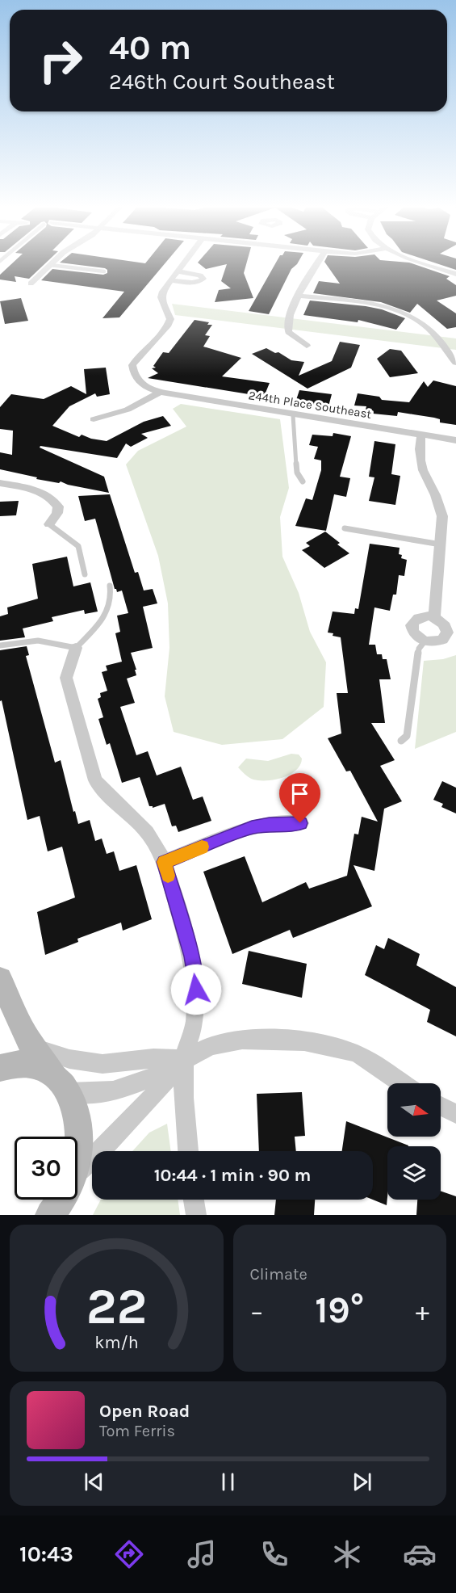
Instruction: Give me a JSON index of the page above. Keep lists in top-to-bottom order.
{
  "streets": {
    "street": ["244th Place Southeast"]
  },
  "north": "right",
  "page": {
    "turn": ["40 m", "246th Court Southeast"],
    "limit": "30",
    "trip": "10:44 · 1 min · 90 m",
    "tile": "Climate",
    "heat": ["−", "19°", "+"],
    "song": ["Open Road", "Tom Ferris"],
    "tabs": "10:43",
    "gauge": ["22", "km/h"]
  }
}
